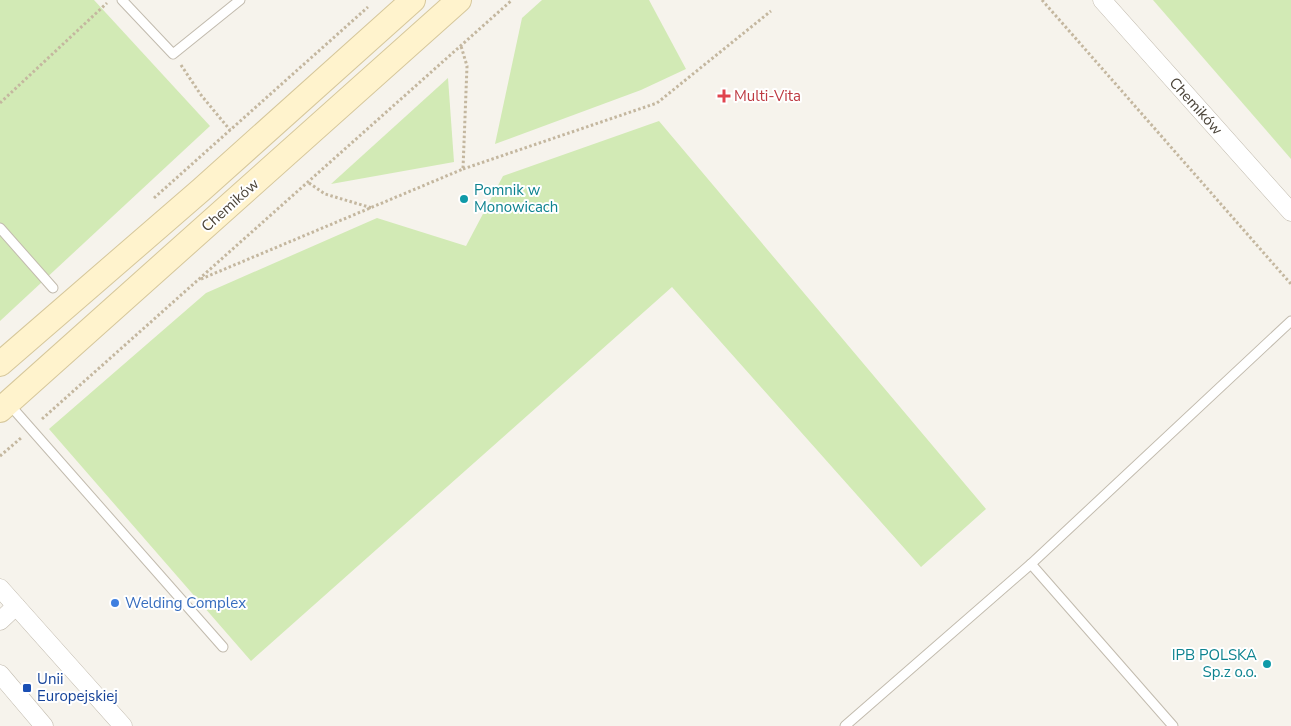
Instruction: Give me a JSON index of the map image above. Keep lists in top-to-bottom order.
{
  "streets": {
    "main road": ["Chemików"]
  },
  "places": {
    "health": ["Multi-Vita"],
    "other": ["Pomnik w Monowicach", "Welding Complex", "IPB POLSKA Sp.z o.o."],
    "transit": ["Unii Europejskiej"]
  }
}
